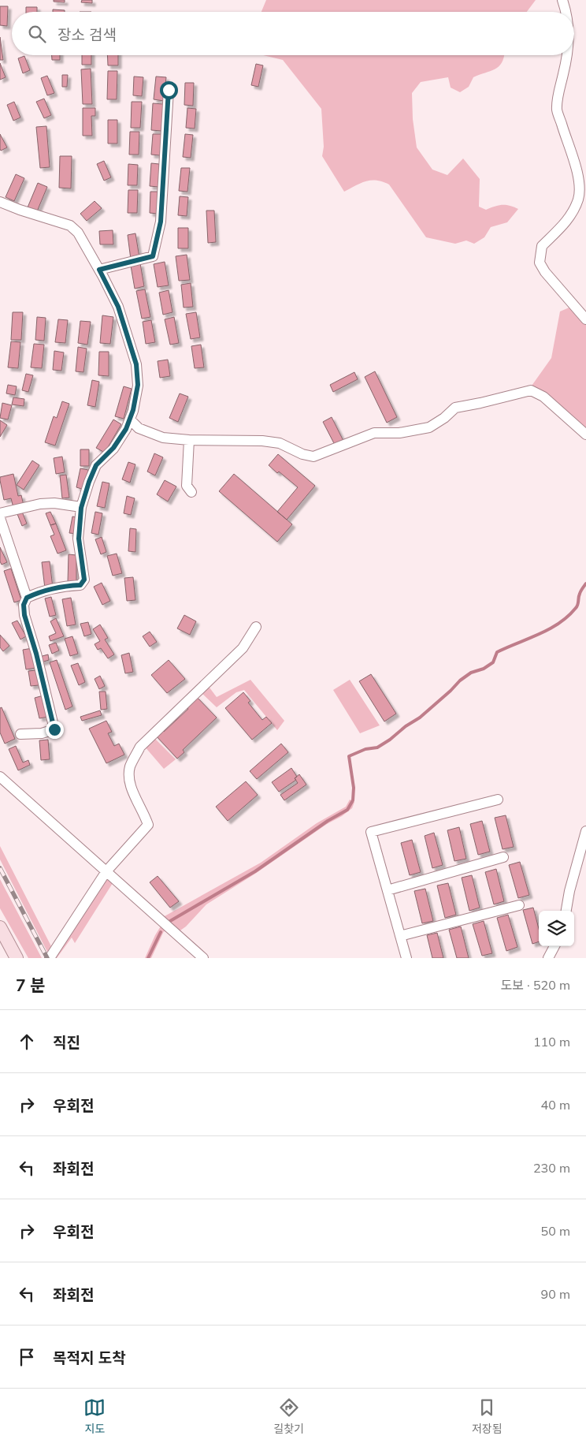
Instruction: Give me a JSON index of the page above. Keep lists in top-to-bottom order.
{
  "page": {
    "search": "장소 검색",
    "heading": ["7 분", "도보 · 520 m"],
    "list": [
      ["직진", "110 m"],
      ["우회전", "40 m"],
      ["좌회전", "230 m"],
      ["우회전", "50 m"],
      ["좌회전", "90 m"],
      "목적지 도착"
    ],
    "nav": ["지도", "길찾기", "저장됨"]
  }
}
